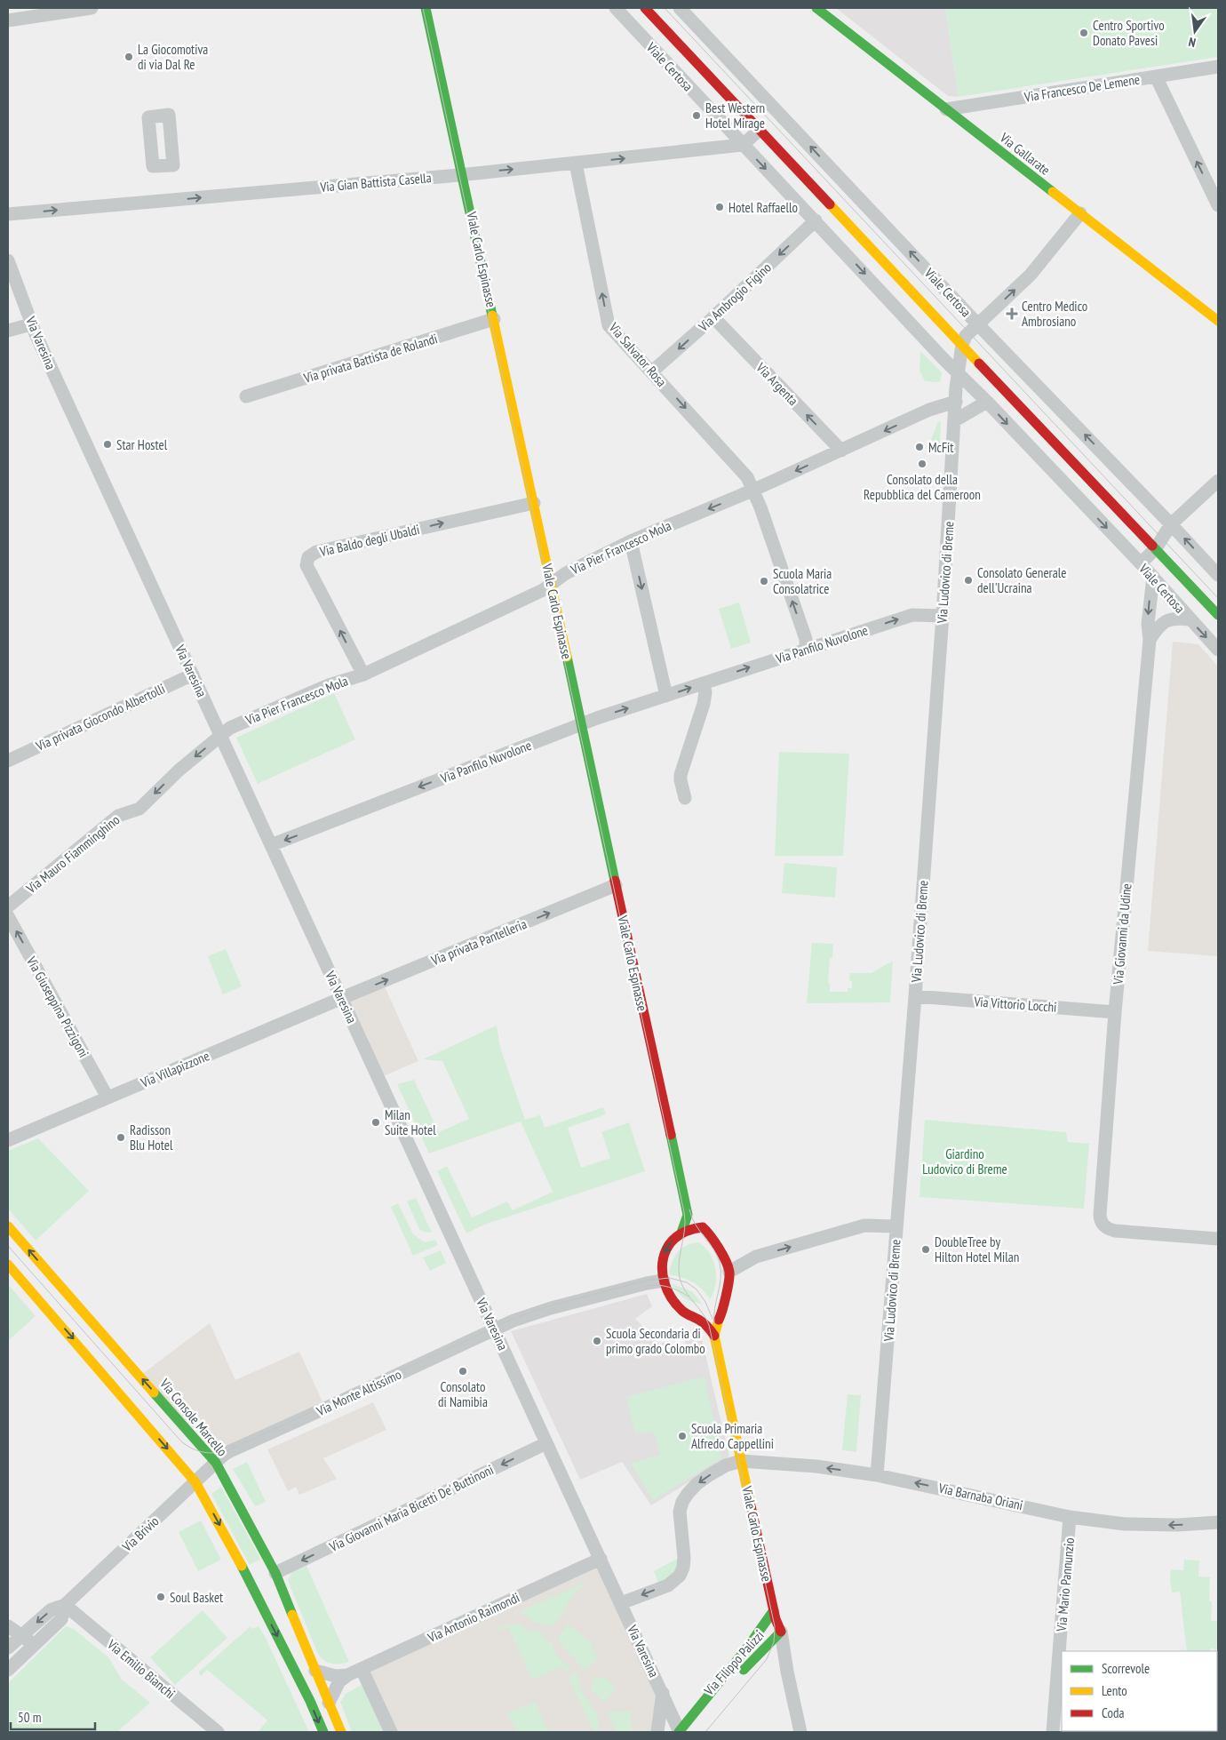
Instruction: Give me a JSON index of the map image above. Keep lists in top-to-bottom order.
{
  "streets": {
    "street": [
      "Viale Certosa",
      "Via Francesco De Lemene",
      "Via Gallarate",
      "Via Gian Battista Casella",
      "Viale Carlo Espinasse",
      "Via Ambrogio Figino",
      "Via Varesina",
      "Via Salvator Rosa",
      "Via privata Battista de Rolandi",
      "Via Argenta",
      "Via Baldo degli Ubaldi",
      "Via Pier Francesco Mola",
      "Via Ludovico di Breme",
      "Via Panfilo Nuvolone",
      "Via privata Giocondo Albertolli",
      "Via Mauro Fiamminghino",
      "Via Giovanni da Udine",
      "Via privata Pantelleria",
      "Via Vittorio Locchi",
      "Via Giuseppina Pizzigoni",
      "Via Villapizzone",
      "Via Monte Altissimo",
      "Via Console Marcello",
      "Via Barnaba Oriani",
      "Via Giovanni Maria Bicetti De' Buttinoni",
      "Via Brivio",
      "Via Mario Pannunzio",
      "Via Antonio Raimondi",
      "Via Filippo Palizzi",
      "Via Emilio Bianchi"
    ]
  },
  "crossings": [
    ["Viale Certosa", "Via Gian Battista Casella"],
    ["Viale Certosa", "Via Ambrogio Figino"],
    ["Viale Certosa", "Via Ludovico di Breme"],
    ["Viale Certosa", "Via Giovanni da Udine"],
    ["Via Francesco De Lemene", "Via Gallarate"],
    ["Via Gian Battista Casella", "Viale Carlo Espinasse"],
    ["Via Gian Battista Casella", "Via Salvator Rosa"],
    ["Viale Carlo Espinasse", "Via privata Battista de Rolandi"],
    ["Viale Carlo Espinasse", "Via Baldo degli Ubaldi"],
    ["Viale Carlo Espinasse", "Via Pier Francesco Mola"],
    ["Viale Carlo Espinasse", "Via Panfilo Nuvolone"],
    ["Viale Carlo Espinasse", "Via privata Pantelleria"],
    ["Viale Carlo Espinasse", "Via Barnaba Oriani"],
    ["Viale Carlo Espinasse", "Via Filippo Palizzi"],
    ["Via Ambrogio Figino", "Via Salvator Rosa"],
    ["Via Ambrogio Figino", "Via Argenta"],
    ["Via Varesina", "Via Pier Francesco Mola"],
    ["Via Varesina", "Via Panfilo Nuvolone"],
    ["Via Varesina", "Via privata Giocondo Albertolli"],
    ["Via Varesina", "Via Mauro Fiamminghino"],
    ["Via Varesina", "Via privata Pantelleria"],
    ["Via Varesina", "Via Villapizzone"],
    ["Via Varesina", "Via Monte Altissimo"],
    ["Via Varesina", "Via Giovanni Maria Bicetti De' Buttinoni"],
    ["Via Varesina", "Via Antonio Raimondi"],
    ["Via Varesina", "Via Filippo Palizzi"],
    ["Via Salvator Rosa", "Via Pier Francesco Mola"],
    ["Via Salvator Rosa", "Via Panfilo Nuvolone"],
    ["Via Argenta", "Via Pier Francesco Mola"],
    ["Via Baldo degli Ubaldi", "Via Pier Francesco Mola"],
    ["Via Pier Francesco Mola", "Via Ludovico di Breme"],
    ["Via Pier Francesco Mola", "Via Mauro Fiamminghino"],
    ["Via Ludovico di Breme", "Via Panfilo Nuvolone"],
    ["Via Ludovico di Breme", "Via Vittorio Locchi"],
    ["Via Ludovico di Breme", "Via Barnaba Oriani"],
    ["Via Giovanni da Udine", "Via Vittorio Locchi"],
    ["Via privata Pantelleria", "Via Villapizzone"],
    ["Via Giuseppina Pizzigoni", "Via Villapizzone"],
    ["Via Monte Altissimo", "Via Console Marcello"],
    ["Via Monte Altissimo", "Via Brivio"],
    ["Via Console Marcello", "Via Giovanni Maria Bicetti De' Buttinoni"],
    ["Via Console Marcello", "Via Brivio"],
    ["Via Console Marcello", "Via Antonio Raimondi"],
    ["Via Barnaba Oriani", "Via Mario Pannunzio"],
    ["Via Brivio", "Via Emilio Bianchi"]
  ],
  "one_way": [
    "Via Gian Battista Casella",
    "Via Ambrogio Figino",
    "Via Argenta",
    "Via Pier Francesco Mola",
    "Via Mauro Fiamminghino",
    "Via privata Pantelleria",
    "Via Giuseppina Pizzigoni",
    "Via Barnaba Oriani",
    "Via Giovanni Maria Bicetti De' Buttinoni"
  ],
  "parks": ["Giardino Ludovico di Breme"],
  "places": {
    "other": [
      "Centro Sportivo Donato Pavesi",
      "La Giocomotiva di via Dal Re",
      "Best Western Hotel Mirage",
      "Hotel Raffaello",
      "Star Hostel",
      "McFit",
      "Consolato della Repubblica del Cameroon",
      "Consolato Generale dell'Ucraina",
      "Scuola Maria Consolatrice",
      "Milan Suite Hotel",
      "Radisson Blu Hotel",
      "DoubleTree by Hilton Hotel Milan",
      "Scuola Secondaria di primo grado Colombo",
      "Consolato di Namibia",
      "Scuola Primaria Alfredo Cappellini",
      "Soul Basket"
    ],
    "health": ["Centro Medico Ambrosiano"]
  },
  "legend": ["Scorrevole", "Lento", "Coda"],
  "scale_bar": "50 m",
  "north": "bottom"
}
